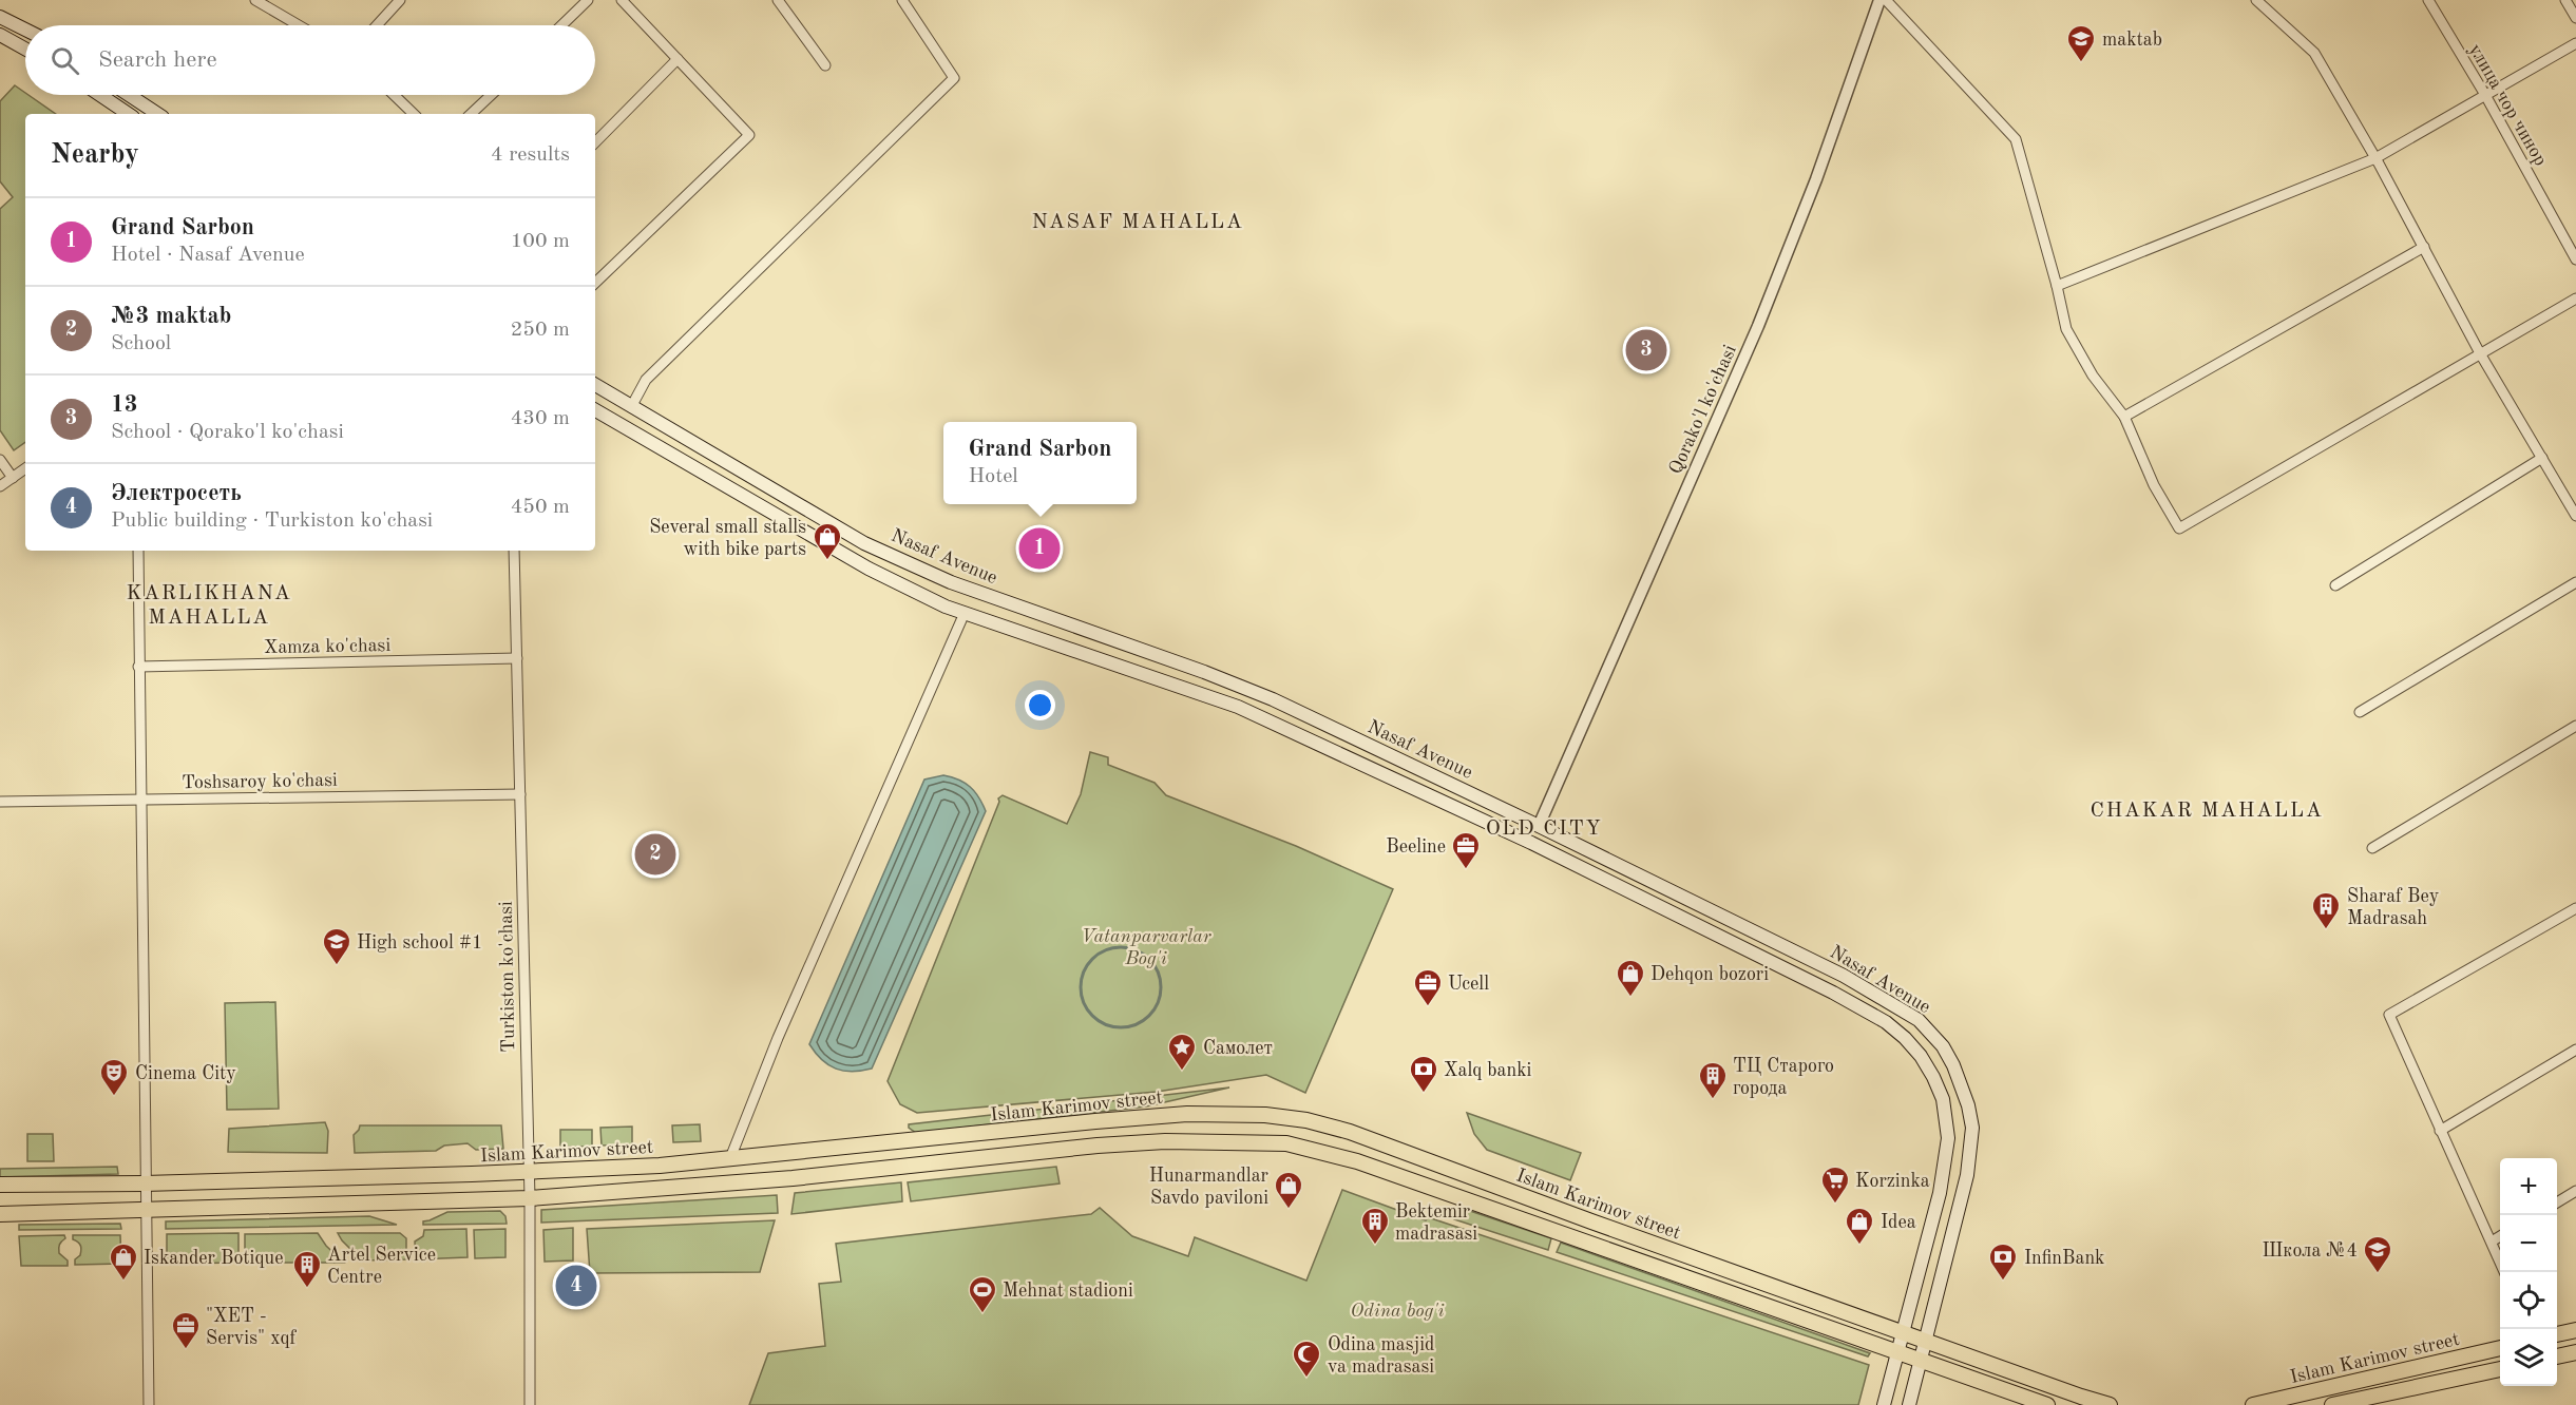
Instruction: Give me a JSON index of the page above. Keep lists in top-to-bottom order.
{
  "streets": {
    "main road": ["Nasaf Avenue", "Islam Karimov street"],
    "street": [
      "улица чор чинор",
      "Qorako'l ko'chasi",
      "Xamza ko'chasi",
      "Toshsaroy ko'chasi",
      "Turkiston ko'chasi"
    ]
  },
  "crossings": [
    ["Qorako'l ko'chasi", "Nasaf Avenue"],
    ["Nasaf Avenue", "Islam Karimov street"],
    ["Xamza ko'chasi", "Turkiston ko'chasi"],
    ["Toshsaroy ko'chasi", "Turkiston ko'chasi"],
    ["Turkiston ko'chasi", "Islam Karimov street"]
  ],
  "districts": [
    "NASAF MAHALLA",
    "KARLIKHANA MAHALLA",
    "CHAKAR MAHALLA",
    "OLD CITY"
  ],
  "parks": ["Vatanparvarlar Bog'i", "Odina bog'i"],
  "places": {
    "school or university": ["maktab", "High school #1", "Школа №4"],
    "shop": [
      "Several small stalls with bike parts",
      "Dehqon bozori",
      "Hunarmandlar Savdo paviloni",
      "Idea",
      "Iskander Botique"
    ],
    "office": ["Beeline", "Ucell", "\"XET - Servis\" xqf"],
    "building": [
      "Sharaf Bey Madrasah",
      "ТЦ Старого города",
      "Bektemir madrasasi",
      "Artel Service Centre"
    ],
    "place": ["Самолет"],
    "bank": ["Xalq banki", "InfinBank"],
    "theatre": ["Cinema City"],
    "supermarket": ["Korzinka"],
    "sports": ["Mehnat stadioni"],
    "mosque": ["Odina masjid va madrasasi"]
  },
  "page": {
    "search": "Search here",
    "heading": ["Nearby", "4 results"],
    "list": [
      {
        "mark": "1",
        "name": "Grand Sarbon",
        "note": "Hotel · Nasaf Avenue",
        "value": "100 m"
      },
      {
        "mark": "2",
        "name": "№3 maktab",
        "note": "School",
        "value": "250 m"
      },
      {
        "mark": "3",
        "name": "13",
        "note": "School · Qorako'l ko'chasi",
        "value": "430 m"
      },
      {
        "mark": "4",
        "name": "Электросеть",
        "note": "Public building · Turkiston ko'chasi",
        "value": "450 m"
      }
    ],
    "pins": [
      "3",
      "1",
      "2",
      "4"
    ],
    "popup": ["Grand Sarbon", "Hotel"],
    "map_buttons": ["+", "−"]
  }
}
